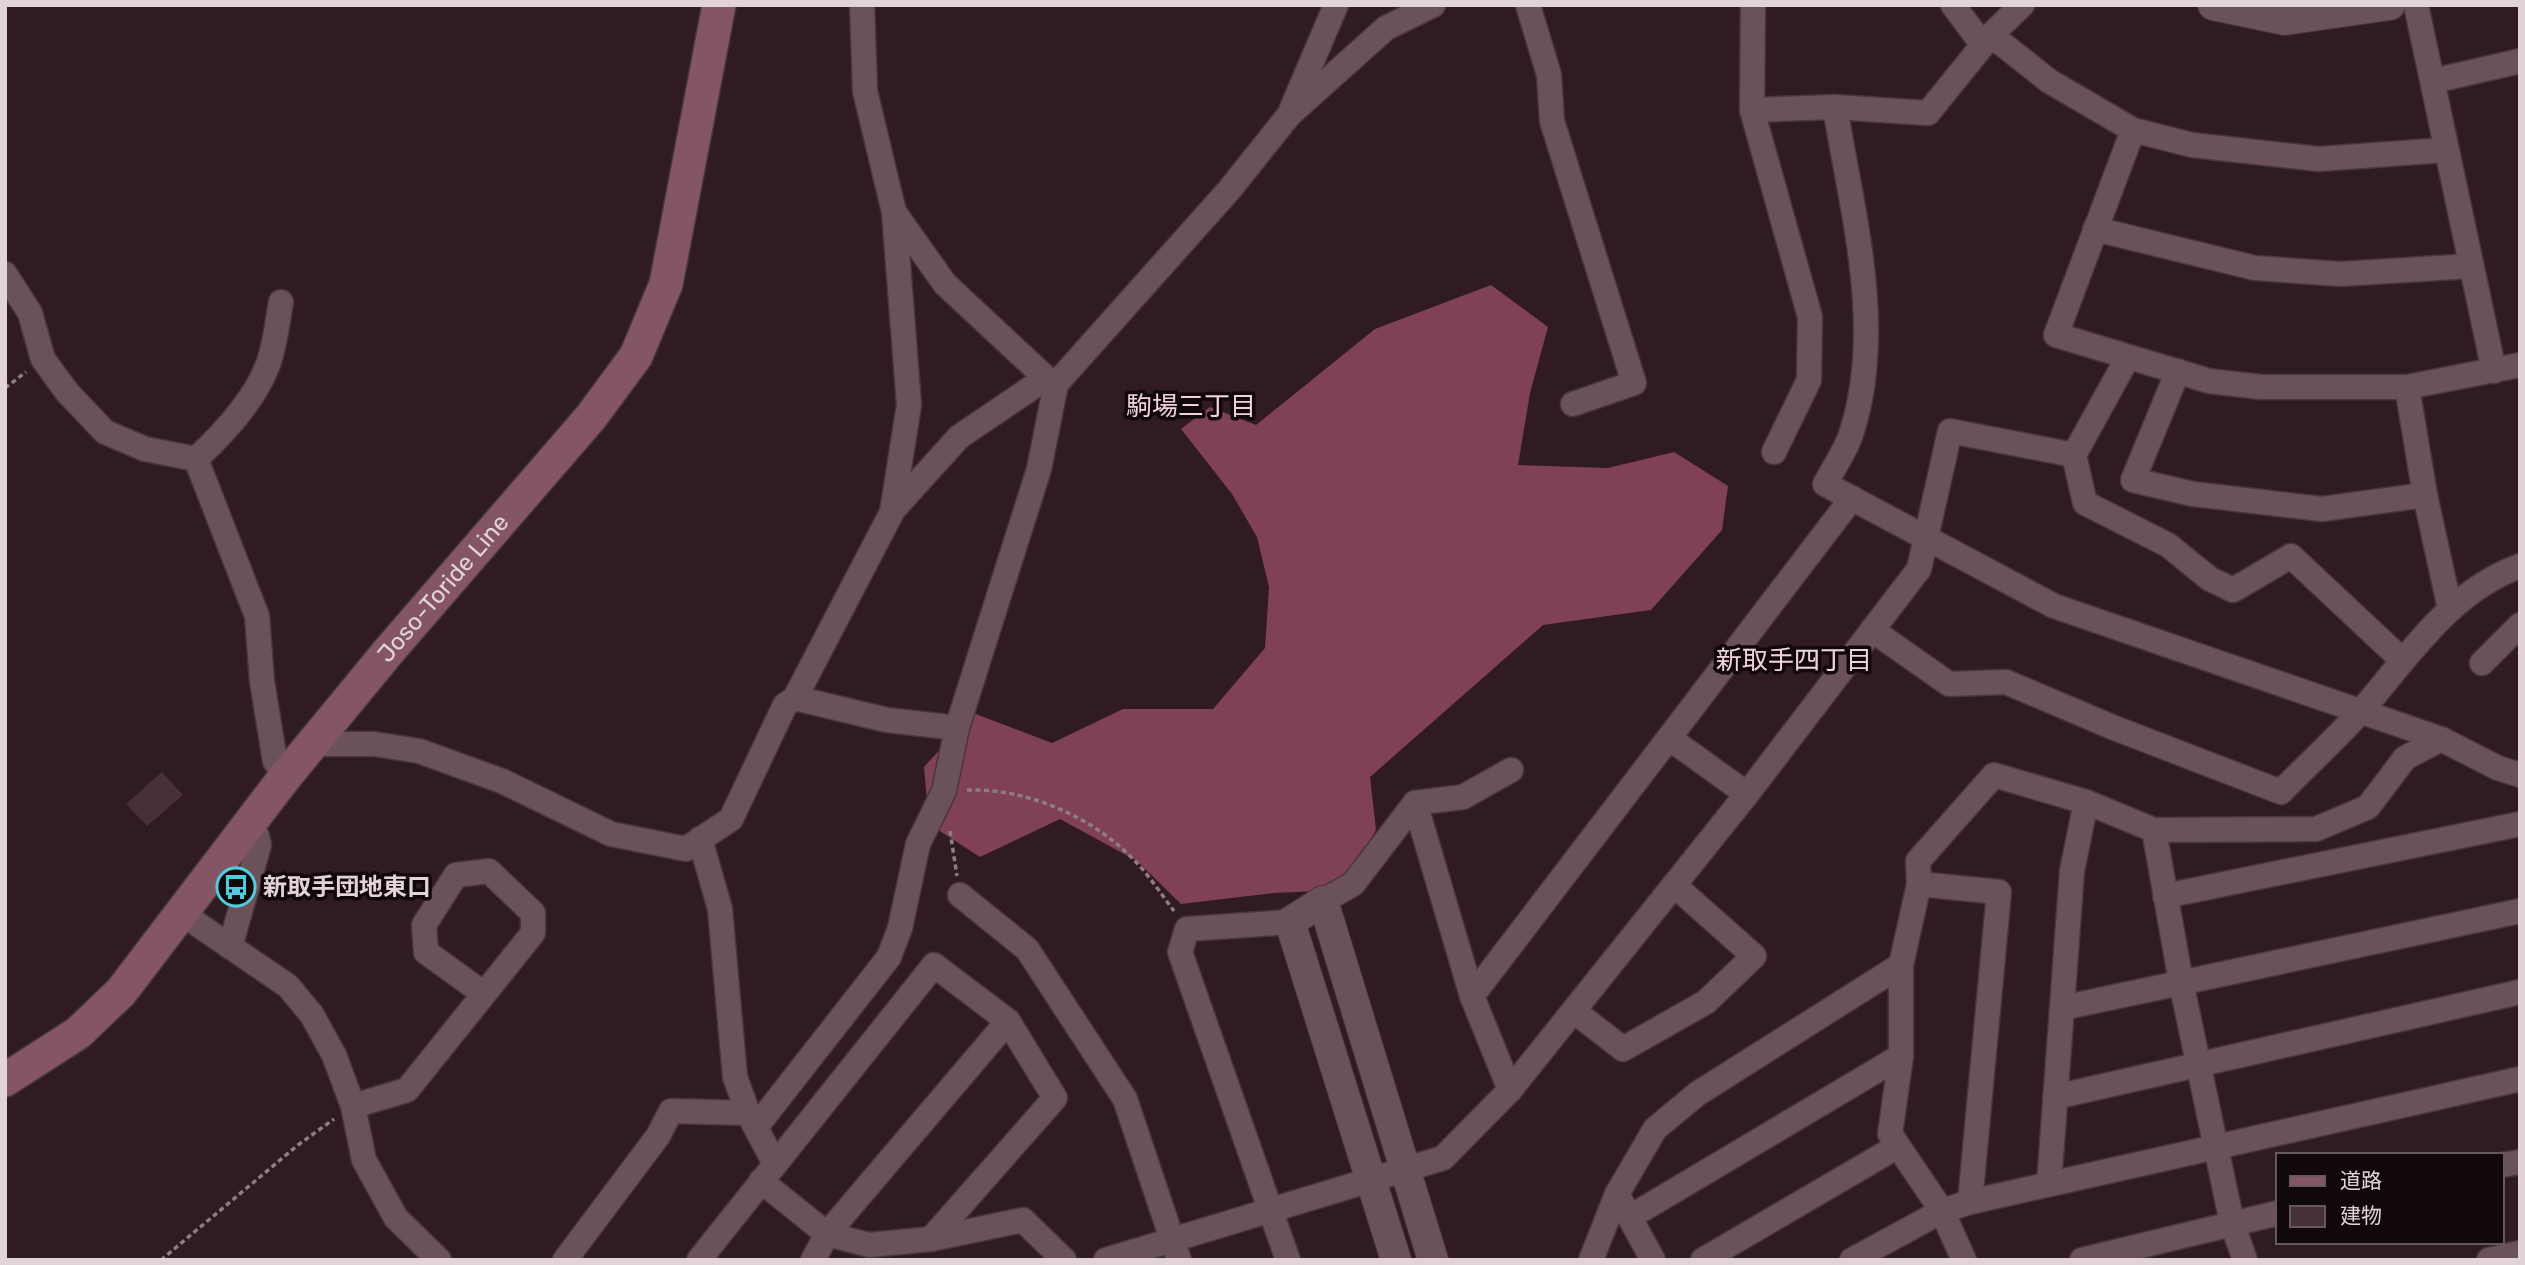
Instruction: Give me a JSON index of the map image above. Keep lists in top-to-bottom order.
{
  "streets": {
    "main road": ["Joso-Toride Line"]
  },
  "districts": ["駒場三丁目", "新取手四丁目"],
  "places": {
    "bus stop": ["新取手団地東口"]
  },
  "legend": ["道路", "建物"]
}
